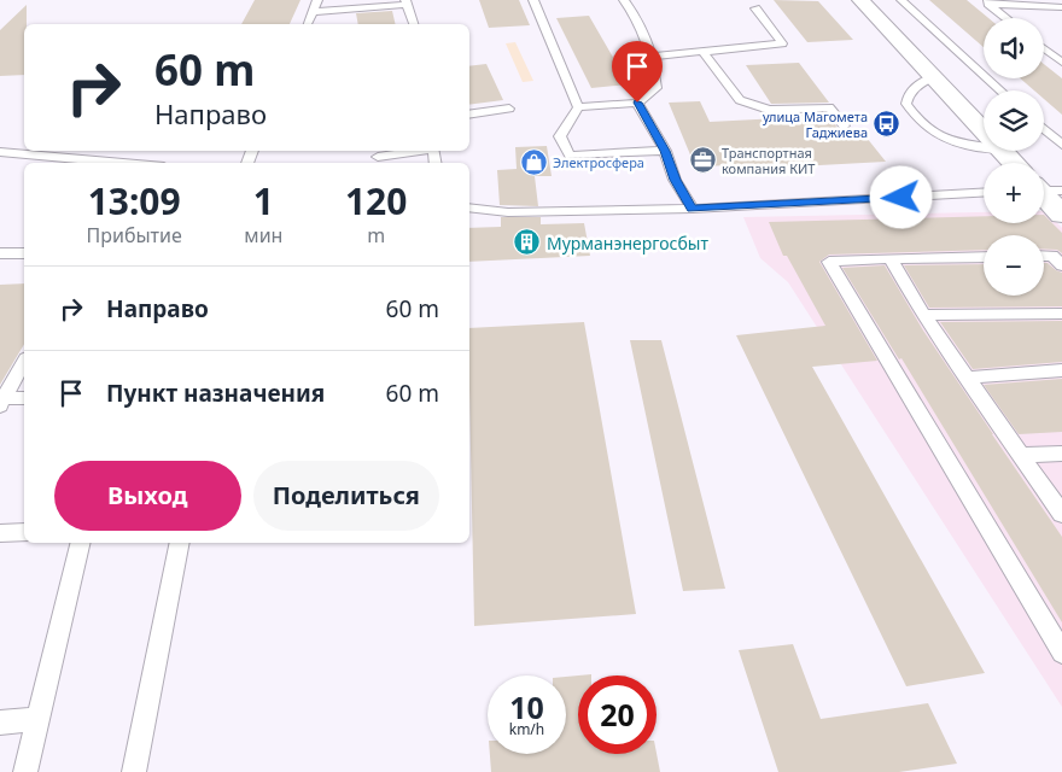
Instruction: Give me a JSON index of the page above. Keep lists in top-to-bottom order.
{
  "places": {
    "bus stop": ["улица Магомета Гаджиева"],
    "office": ["Транспортная компания КИТ"],
    "shop": ["Электросфера"],
    "building": ["Мурманэнергосбыт"]
  },
  "page": {
    "map_buttons": ["+", "−"],
    "turn": ["60 m", "Направо"],
    "eta": [
      "13:09",
      "Прибытие",
      "1",
      "мин",
      "120",
      "m"
    ],
    "list": [
      {
        "name": "Направо",
        "value": "60 m"
      },
      {
        "name": "Пункт назначения",
        "value": "60 m"
      }
    ],
    "buttons": ["Выход", "Поделиться"],
    "speed": "10 km/h",
    "limit": "20"
  }
}
